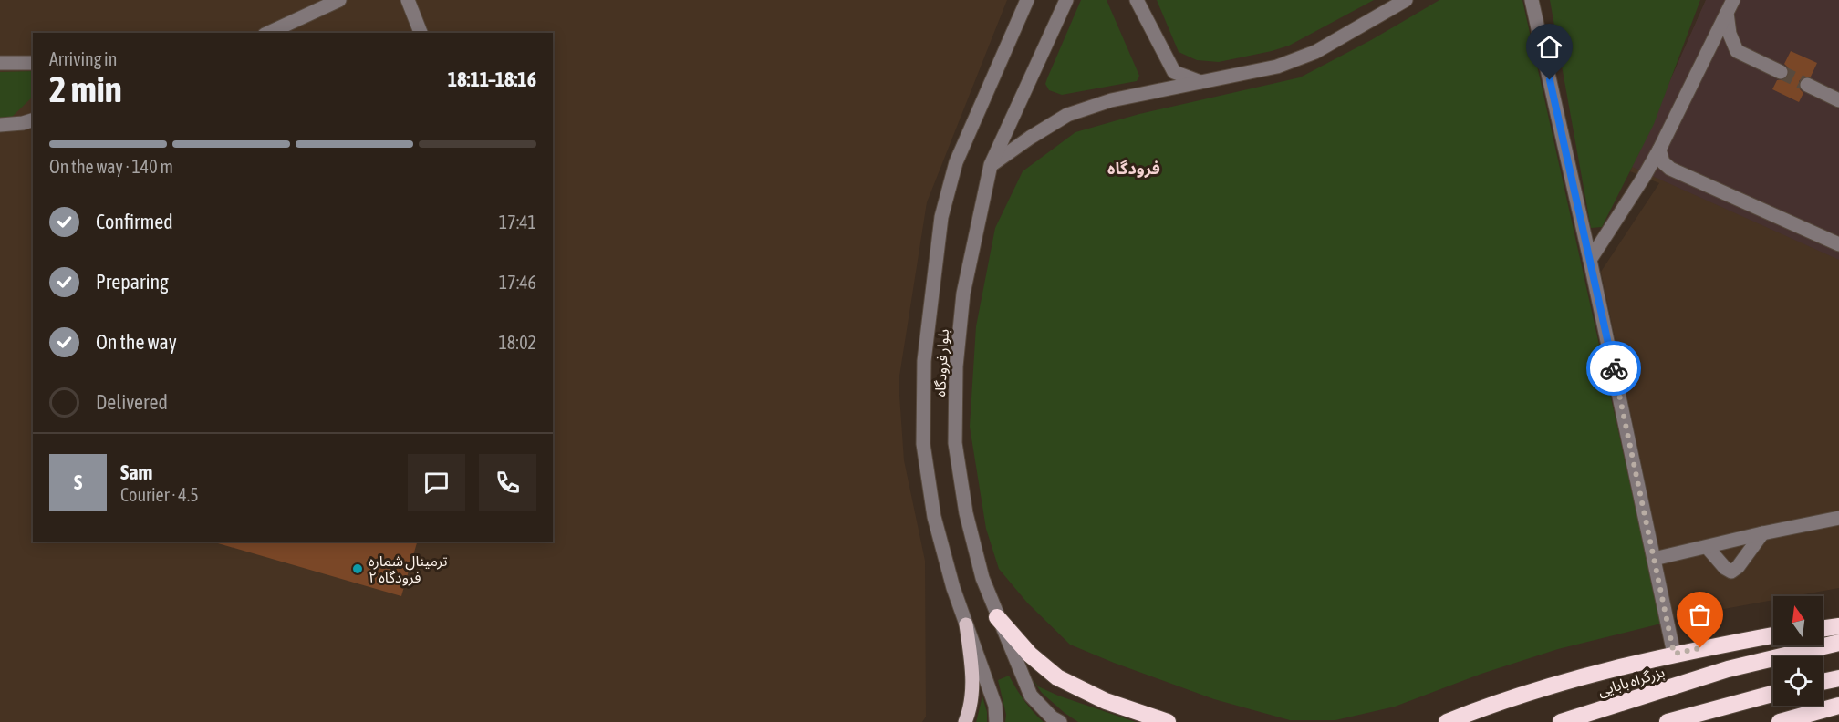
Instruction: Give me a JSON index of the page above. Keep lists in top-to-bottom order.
{
  "streets": {
    "highway": ["بزرگراه بابایی"],
    "street": ["بلوار فرودگاه"]
  },
  "districts": ["فرودگاه"],
  "places": ["ترمينال شماره ۲ فرودگاه"],
  "north": "top",
  "page": {
    "heading": ["2 min", "Arriving in", "18:11–18:16"],
    "panel": ["Sam", "Courier · 4.5"],
    "bar": "On the way · 140 m",
    "list": [
      ["Confirmed", "17:41"],
      ["Preparing", "17:46"],
      ["On the way", "18:02"],
      "Delivered"
    ],
    "round": "S"
  }
}
